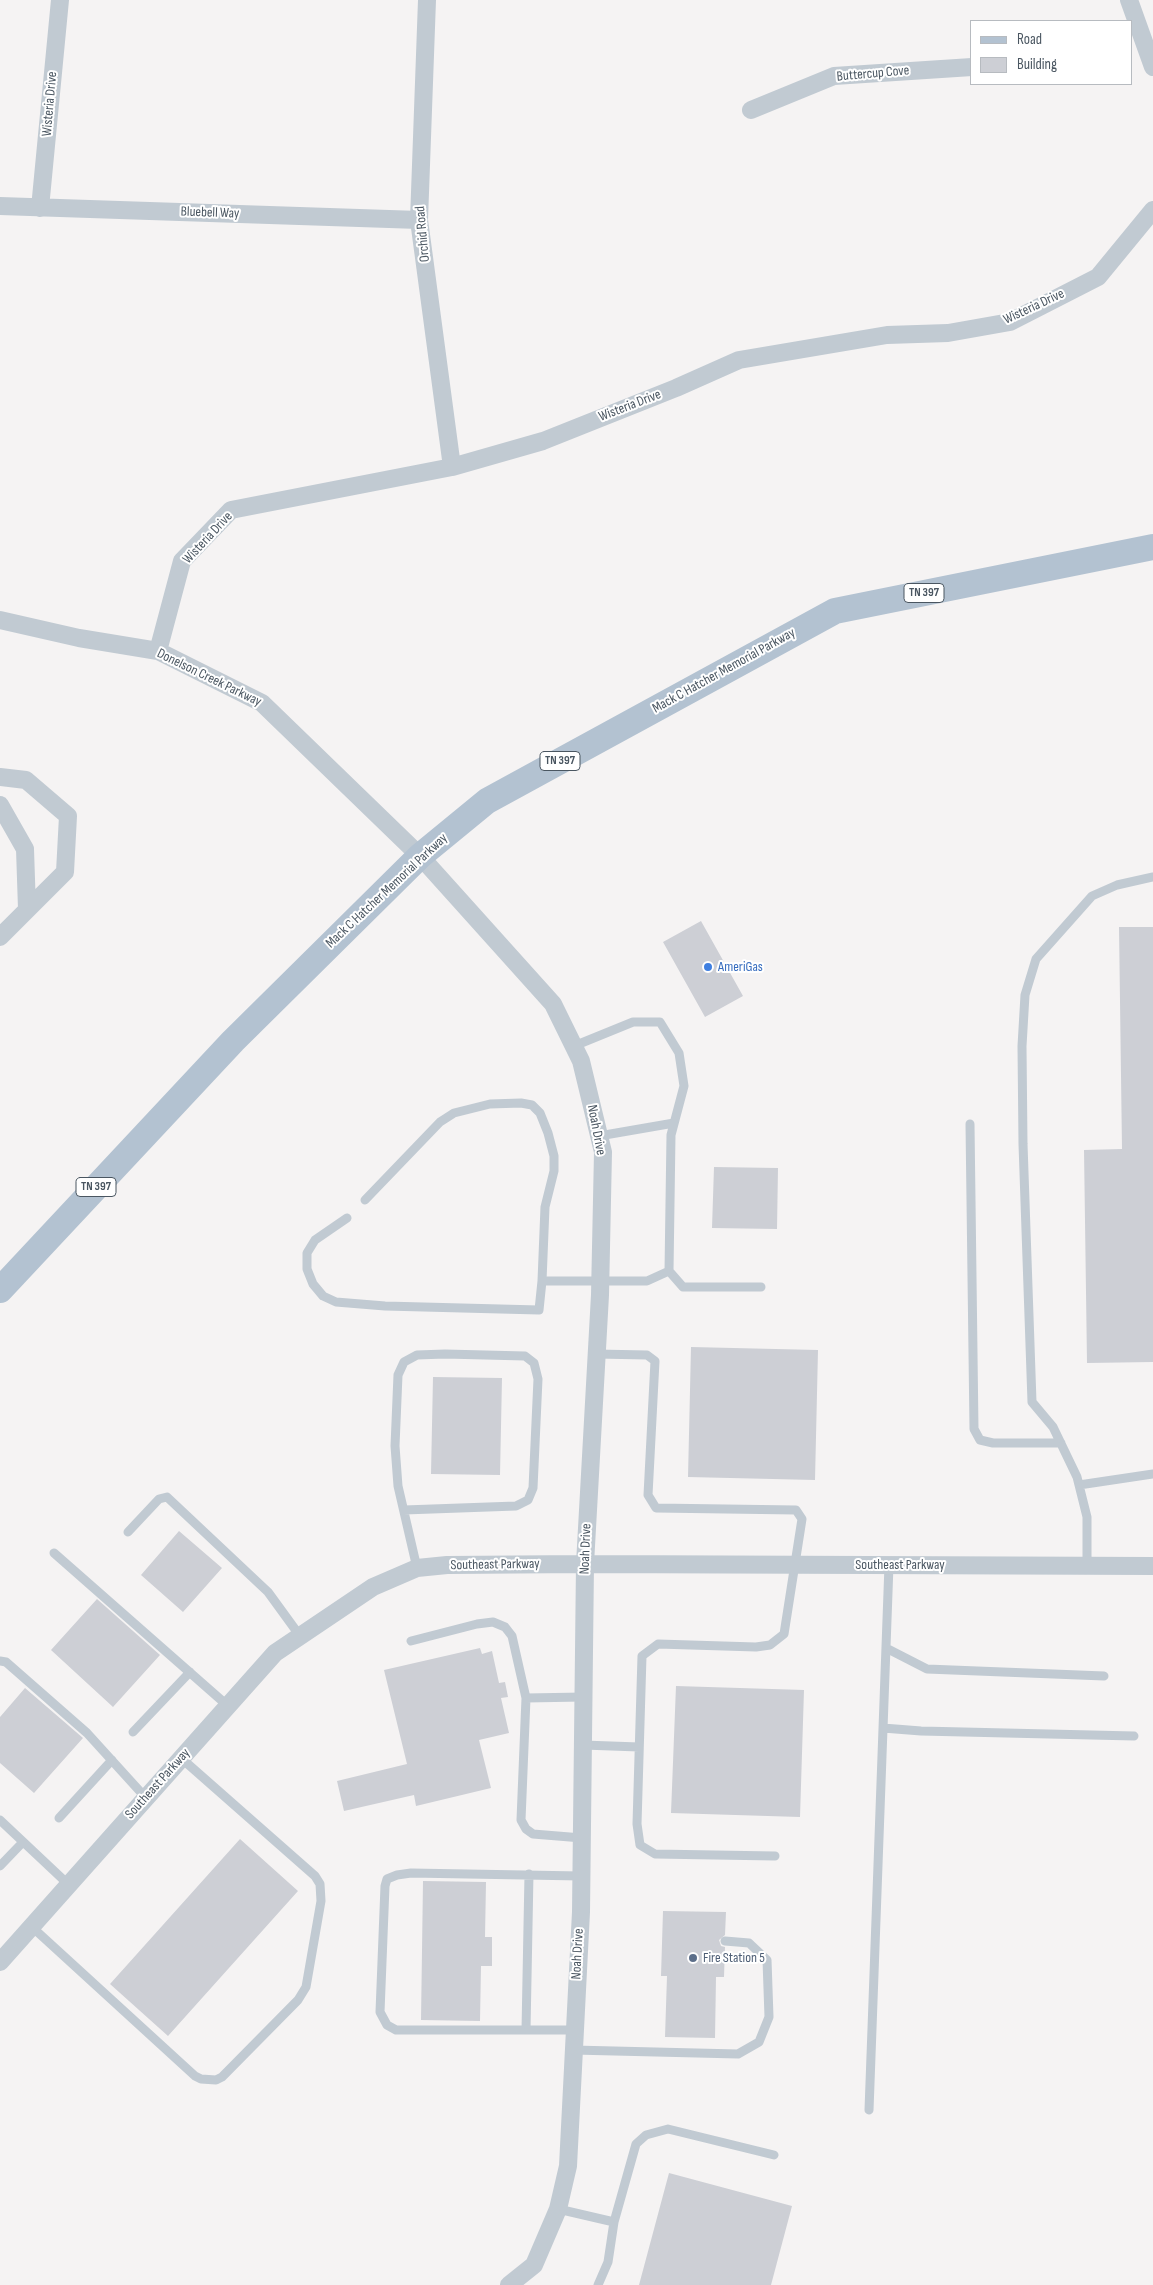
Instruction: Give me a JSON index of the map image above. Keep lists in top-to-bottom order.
{
  "streets": {
    "main road": ["TN 397", "Mack C Hatcher Memorial Parkway"],
    "street": [
      "Buttercup Cove",
      "Wisteria Drive",
      "Bluebell Way",
      "Orchid Road",
      "Donelson Creek Parkway",
      "Noah Drive",
      "Southeast Parkway"
    ]
  },
  "crossings": [
    ["Wisteria Drive", "Bluebell Way"],
    ["Wisteria Drive", "Orchid Road"],
    ["Wisteria Drive", "Donelson Creek Parkway"],
    ["Bluebell Way", "Orchid Road"],
    ["Mack C Hatcher Memorial Parkway", "Donelson Creek Parkway"],
    ["Mack C Hatcher Memorial Parkway", "Noah Drive"],
    ["Donelson Creek Parkway", "Noah Drive"],
    ["Noah Drive", "Southeast Parkway"]
  ],
  "places": ["AmeriGas", "Fire Station 5"],
  "legend": ["Road", "Building"]
}
